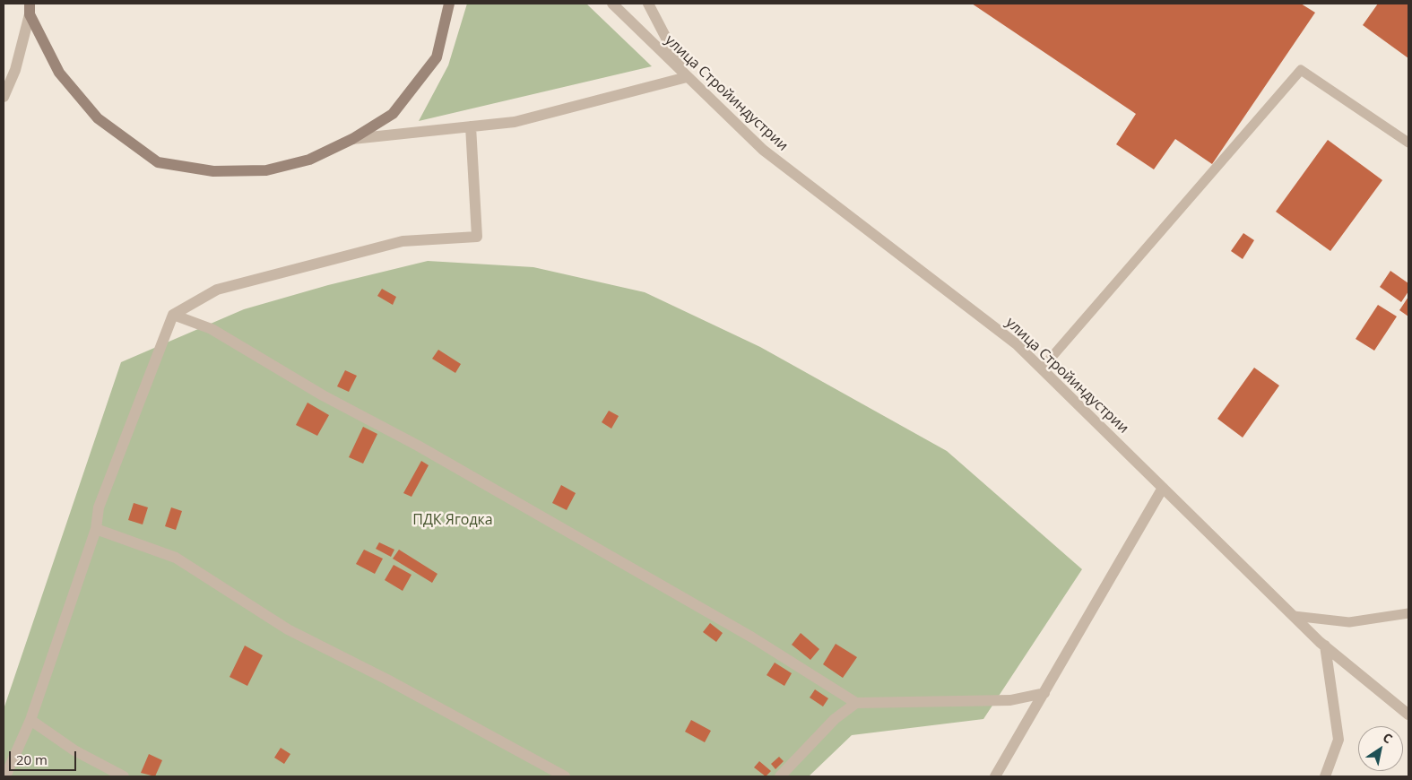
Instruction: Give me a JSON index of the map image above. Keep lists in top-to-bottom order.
{
  "streets": {
    "street": ["улица Стройиндустрии"]
  },
  "parks": ["ПДК Ягодка"],
  "scale_bar": "20 m",
  "north": "top right"
}
